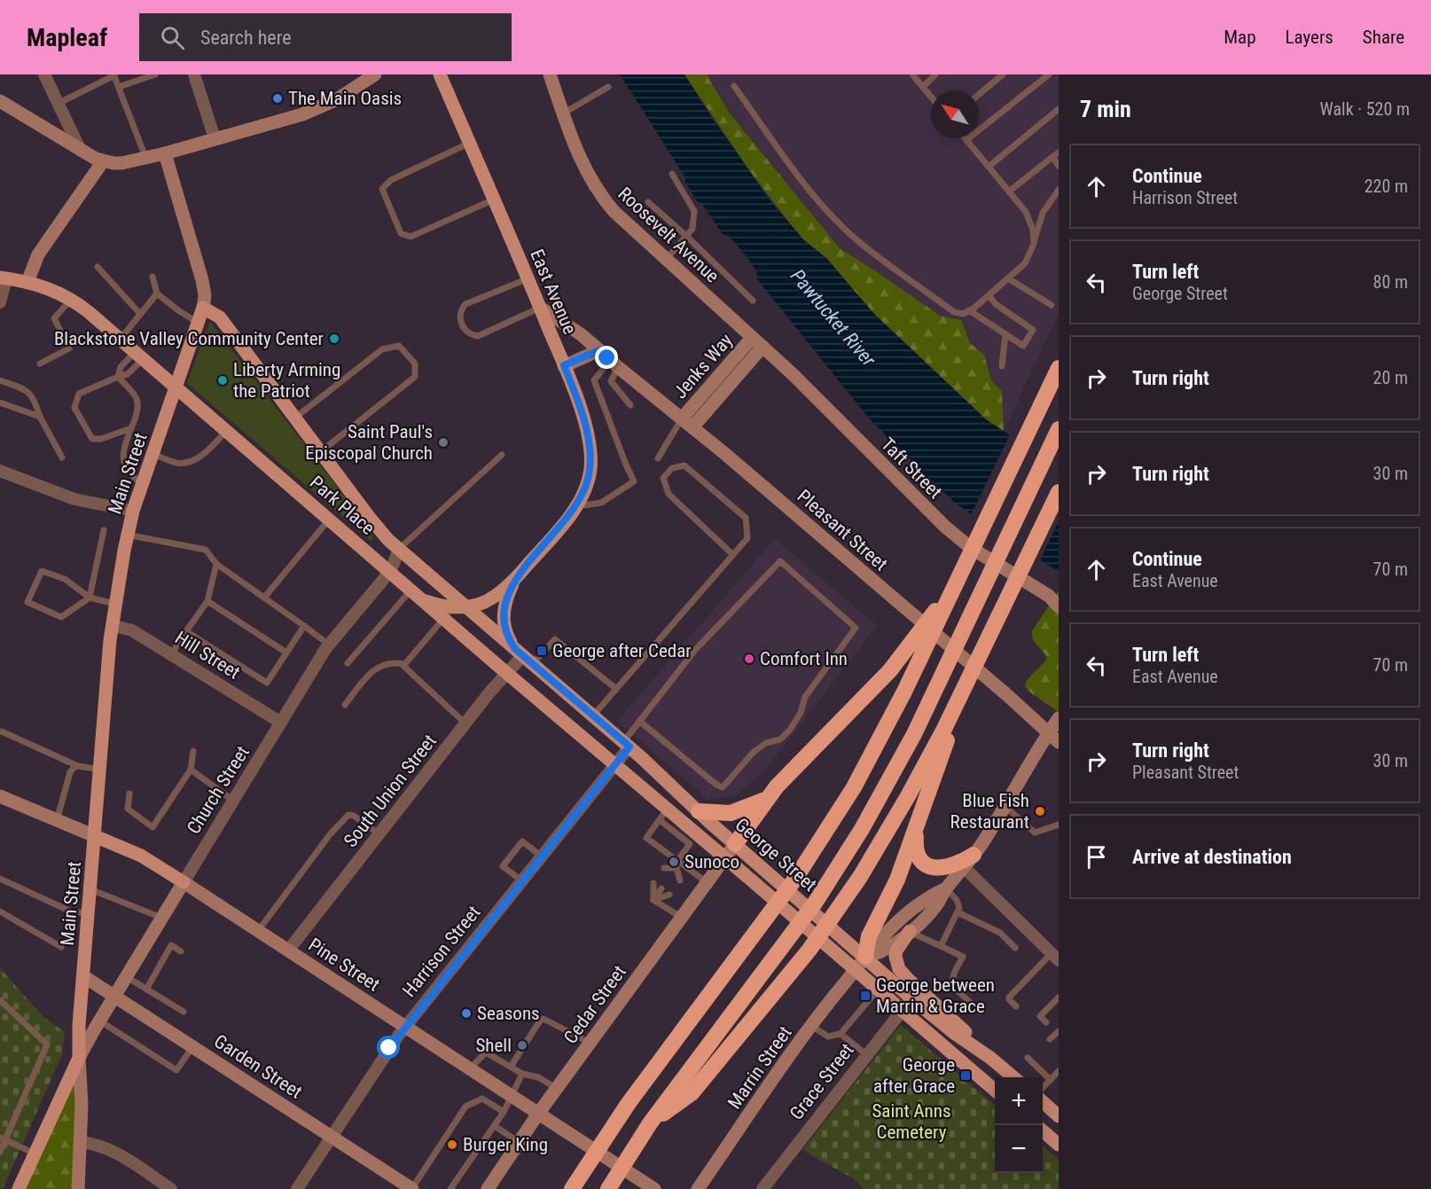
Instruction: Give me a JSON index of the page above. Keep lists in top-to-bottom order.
{
  "streets": {
    "main road": [
      "Roosevelt Avenue",
      "East Avenue",
      "Jenks Way",
      "Taft Street",
      "Main Street",
      "Park Place",
      "Pleasant Street",
      "Church Street",
      "George Street",
      "Pine Street",
      "Cedar Street",
      "Garden Street",
      "Marrin Street"
    ],
    "street": [
      "Hill Street",
      "South Union Street",
      "Harrison Street",
      "Grace Street"
    ]
  },
  "crossings": [
    ["Roosevelt Avenue", "Jenks Way"],
    ["Roosevelt Avenue", "Taft Street"],
    ["East Avenue", "Park Place"],
    ["East Avenue", "Pleasant Street"],
    ["Jenks Way", "Taft Street"],
    ["Jenks Way", "Pleasant Street"],
    ["Main Street", "Park Place"],
    ["Main Street", "Hill Street"],
    ["Main Street", "Church Street"],
    ["Main Street", "Pine Street"],
    ["Main Street", "Garden Street"],
    ["Park Place", "Church Street"],
    ["Park Place", "South Union Street"],
    ["Park Place", "George Street"],
    ["Hill Street", "Church Street"],
    ["Church Street", "Pine Street"],
    ["Church Street", "Garden Street"],
    ["South Union Street", "George Street"],
    ["South Union Street", "Pine Street"],
    ["George Street", "Harrison Street"],
    ["George Street", "Cedar Street"],
    ["George Street", "Marrin Street"],
    ["George Street", "Grace Street"],
    ["Harrison Street", "Pine Street"],
    ["Harrison Street", "Garden Street"],
    ["Pine Street", "Cedar Street"]
  ],
  "water": ["Pawtucket River"],
  "parks": ["Saint Anns Cemetery"],
  "places": {
    "other": [
      "The Main Oasis",
      "Blackstone Valley Community Center",
      "Liberty Arming the Patriot",
      "Saint Paul's Episcopal Church",
      "Comfort Inn",
      "Blue Fish Restaurant",
      "Sunoco",
      "Seasons",
      "Shell",
      "Burger King"
    ],
    "transit": ["George after Cedar", "George between Marrin & Grace", "George after Grace"]
  },
  "north": "top left",
  "page": {
    "header": "Mapleaf",
    "search": "Search here",
    "nav": ["Map", "Layers", "Share"],
    "heading": ["7 min", "Walk · 520 m"],
    "list": [
      ["Continue", "Harrison Street", "220 m"],
      ["Turn left", "George Street", "80 m"],
      ["Turn right", "20 m"],
      ["Turn right", "30 m"],
      ["Continue", "East Avenue", "70 m"],
      ["Turn left", "East Avenue", "70 m"],
      ["Turn right", "Pleasant Street", "30 m"],
      "Arrive at destination"
    ],
    "map_buttons": ["+", "−"]
  }
}
